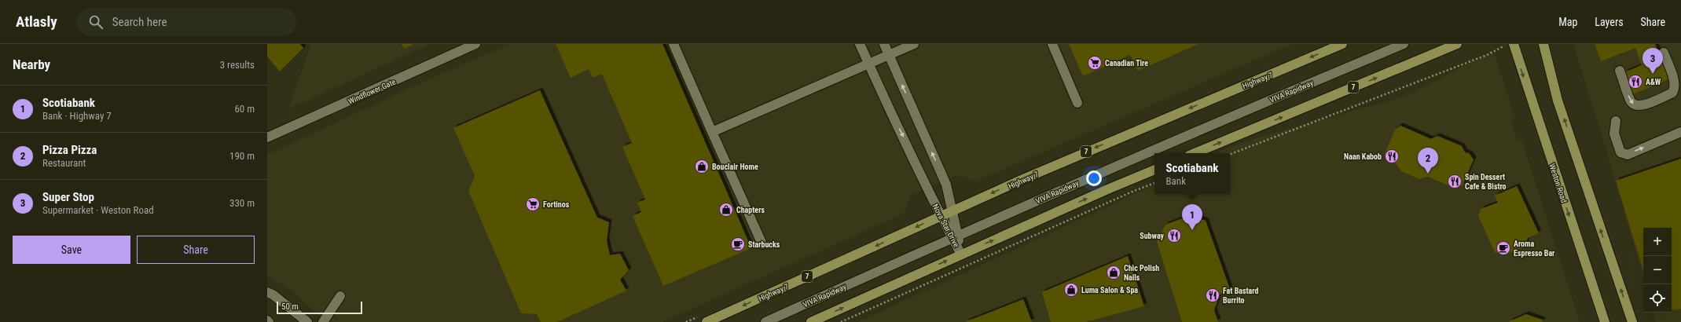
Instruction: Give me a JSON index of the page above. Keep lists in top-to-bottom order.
{
  "streets": {
    "main road": ["Highway 7", "7", "Weston Road"],
    "street": ["Windflower Gate", "VIVA Rapidway", "Nova Star Drive"]
  },
  "crossings": [
    ["Highway 7", "Nova Star Drive"],
    ["VIVA Rapidway", "Nova Star Drive"]
  ],
  "places": {
    "supermarket": ["Canadian Tire", "Fortinos"],
    "restaurant": [
      "A&W",
      "Naan Kabob",
      "Spin Dessert Cafe & Bistro",
      "Subway",
      "Fat Bastard Burrito"
    ],
    "shop": [
      "Bouclair Home",
      "Chapters",
      "Chic Polish Nails",
      "Luma Salon & Spa"
    ],
    "cafe": ["Starbucks", "Aroma Espresso Bar"]
  },
  "scale_bar": "50 m",
  "page": {
    "header": "Atlasly",
    "search": "Search here",
    "nav": ["Map", "Layers", "Share"],
    "heading": ["Nearby", "3 results"],
    "pins": ["3", "2", "1"],
    "list": [
      {
        "mark": "1",
        "name": "Scotiabank",
        "note": "Bank · Highway 7",
        "value": "60 m"
      },
      {
        "mark": "2",
        "name": "Pizza Pizza",
        "note": "Restaurant",
        "value": "190 m"
      },
      {
        "mark": "3",
        "name": "Super Stop",
        "note": "Supermarket · Weston Road",
        "value": "330 m"
      }
    ],
    "popup": ["Scotiabank", "Bank"],
    "buttons": ["Save", "Share"],
    "map_buttons": ["+", "−"],
    "scale": "50 m"
  }
}
